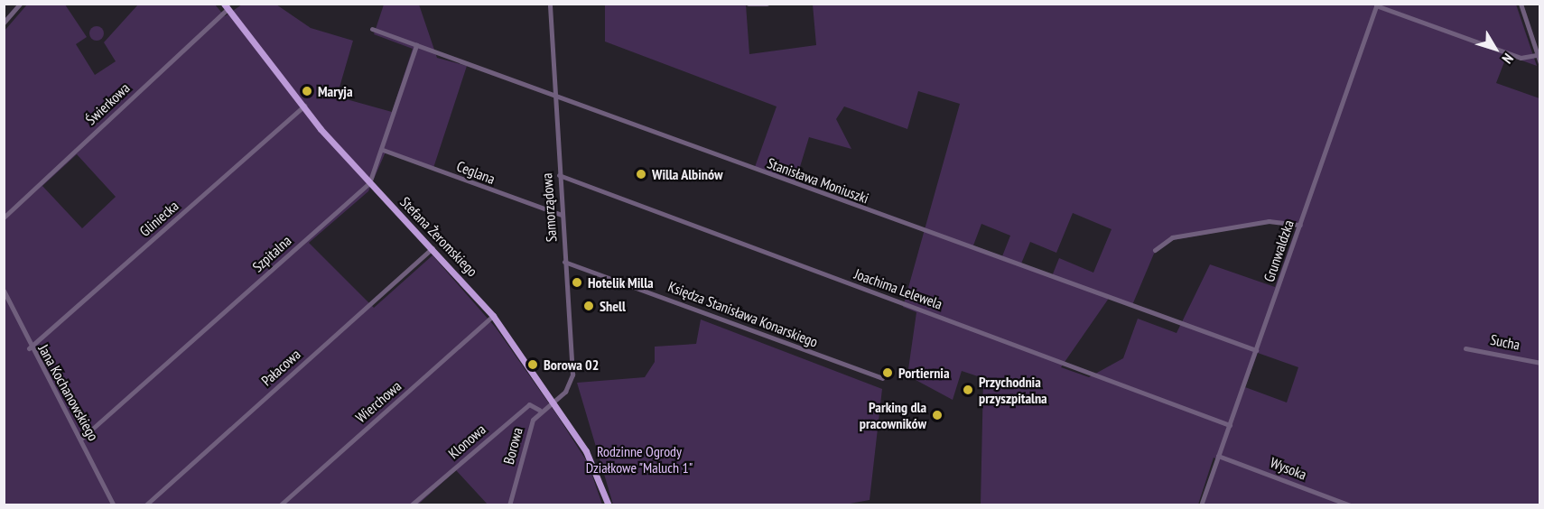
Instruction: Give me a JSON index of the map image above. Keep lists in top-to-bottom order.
{
  "streets": {
    "main road": ["Stefana Żeromskiego"],
    "street": [
      "Świerkowa",
      "Ceglana",
      "Stanisława Moniuszki",
      "Samorządowa",
      "Gliniecka",
      "Grunwaldzka",
      "Szpitalna",
      "Joachima Lelewela",
      "Księdza Stanisława Konarskiego",
      "Sucha",
      "Pałacowa",
      "Jana Kochanowskiego",
      "Wierchowa",
      "Klonowa",
      "Borowa",
      "Wysoka"
    ]
  },
  "crossings": [
    ["Świerkowa", "Stefana Żeromskiego"],
    ["Ceglana", "Samorządowa"],
    ["Ceglana", "Szpitalna"],
    ["Stanisława Moniuszki", "Samorządowa"],
    ["Stanisława Moniuszki", "Grunwaldzka"],
    ["Stanisława Moniuszki", "Szpitalna"],
    ["Samorządowa", "Stefana Żeromskiego"],
    ["Samorządowa", "Joachima Lelewela"],
    ["Samorządowa", "Księdza Stanisława Konarskiego"],
    ["Gliniecka", "Stefana Żeromskiego"],
    ["Gliniecka", "Jana Kochanowskiego"],
    ["Stefana Żeromskiego", "Szpitalna"],
    ["Stefana Żeromskiego", "Pałacowa"],
    ["Stefana Żeromskiego", "Wierchowa"],
    ["Grunwaldzka", "Joachima Lelewela"],
    ["Grunwaldzka", "Wysoka"],
    ["Szpitalna", "Jana Kochanowskiego"],
    ["Klonowa", "Borowa"]
  ],
  "parks": ["Rodzinne Ogrody Działkowe \"Maluch 1\""],
  "places": [
    "Maryja",
    "Willa Albinów",
    "Hotelik Milla",
    "Shell",
    "Borowa 02",
    "Portiernia",
    "Przychodnia przyszpitalna",
    "Parking dla pracowników"
  ],
  "north": "bottom right"
}
